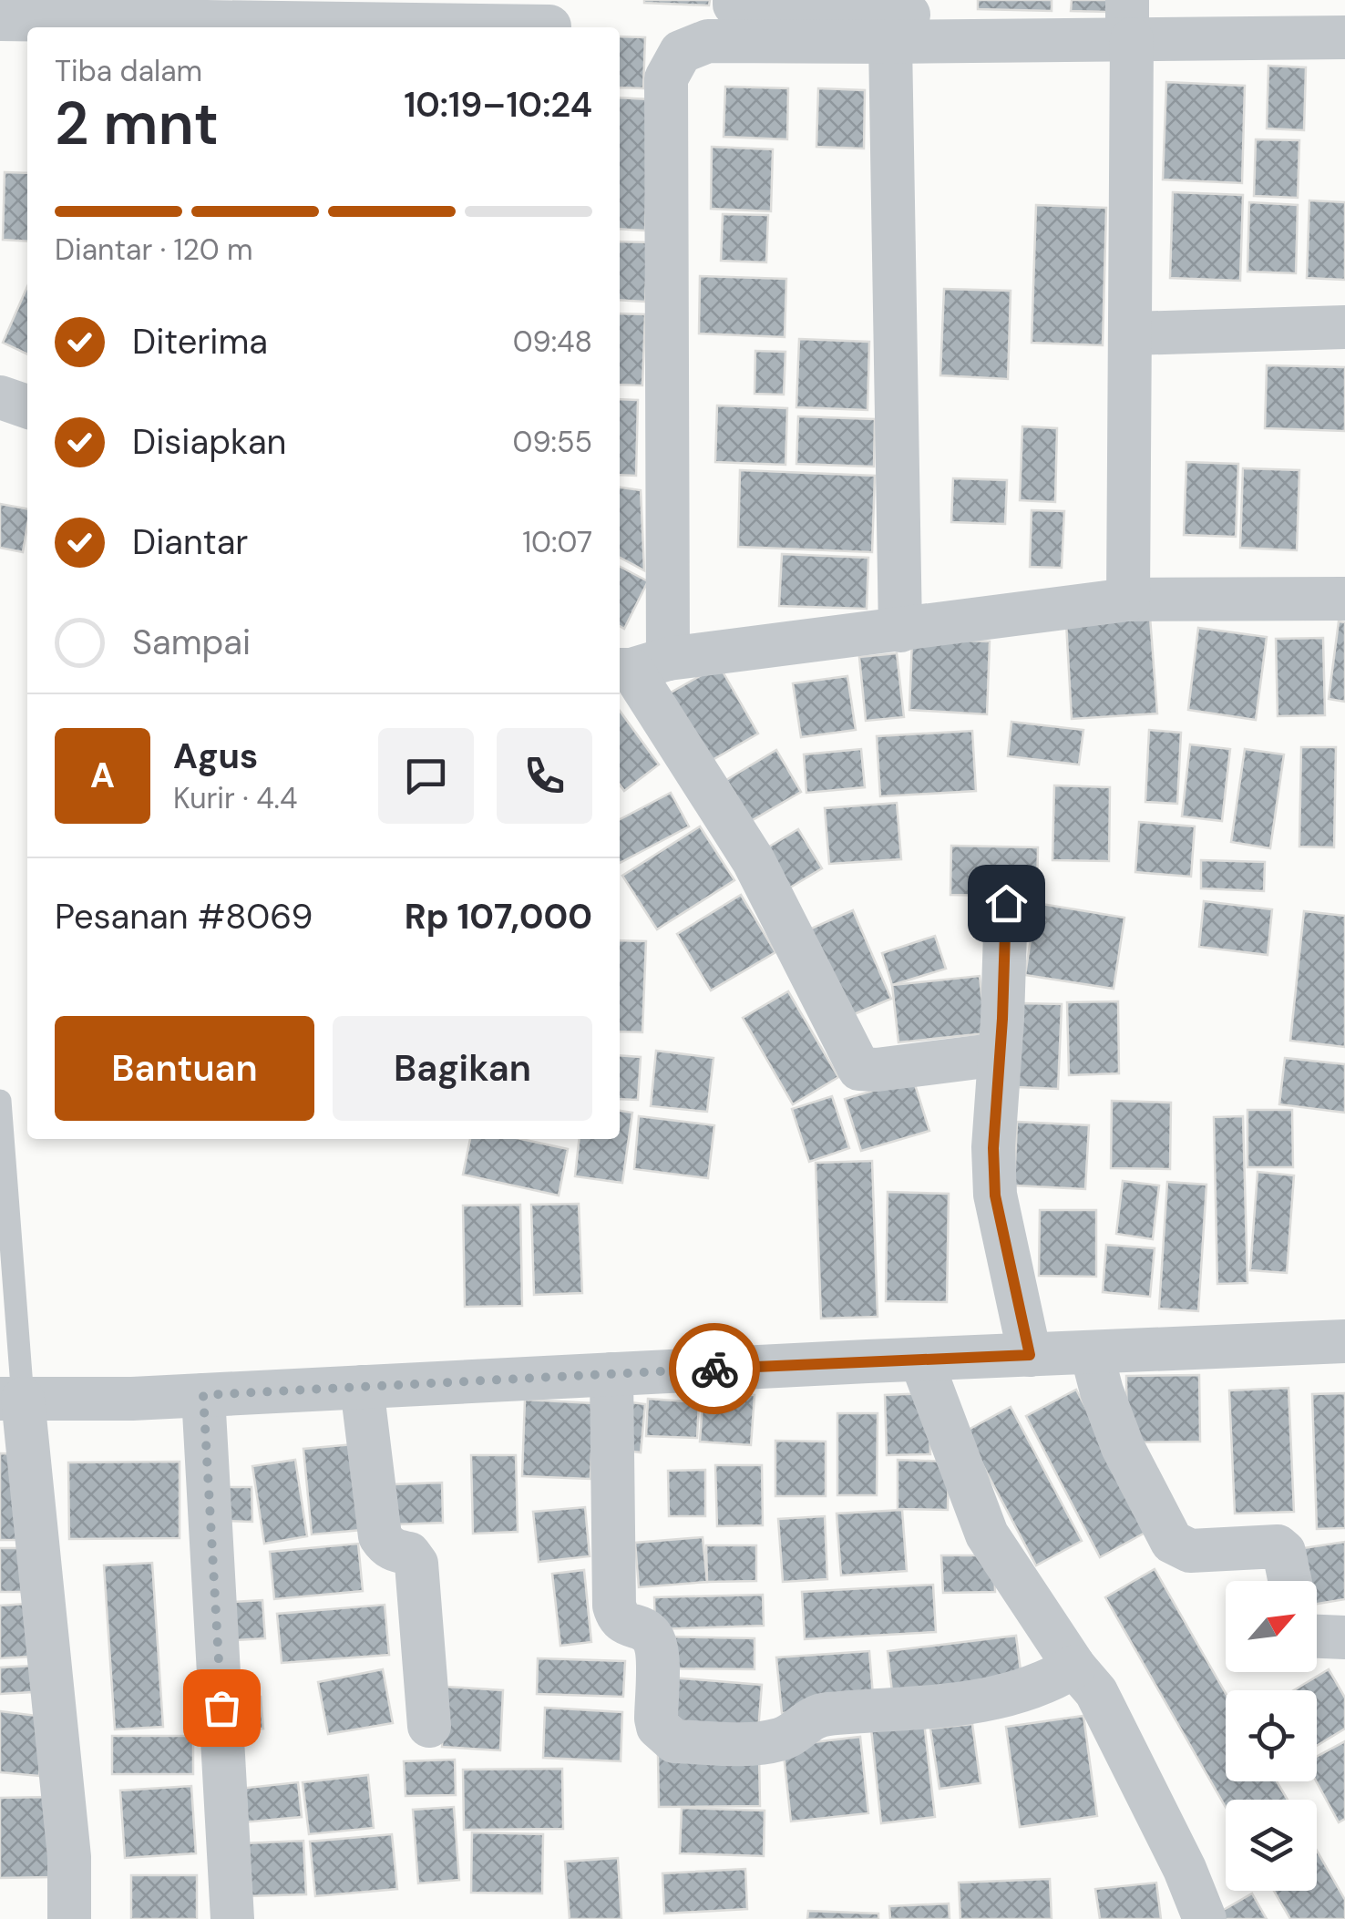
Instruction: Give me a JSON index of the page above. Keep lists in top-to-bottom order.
{
  "north": "top right",
  "page": {
    "heading": ["2 mnt", "Tiba dalam", "10:19–10:24"],
    "panel": [
      "Agus",
      "Kurir · 4.4",
      "Pesanan #8069",
      "Rp 107,000"
    ],
    "bar": "Diantar · 120 m",
    "list": [
      ["Diterima", "09:48"],
      ["Disiapkan", "09:55"],
      ["Diantar", "10:07"],
      "Sampai"
    ],
    "round": "A",
    "buttons": ["Bantuan", "Bagikan"]
  }
}
